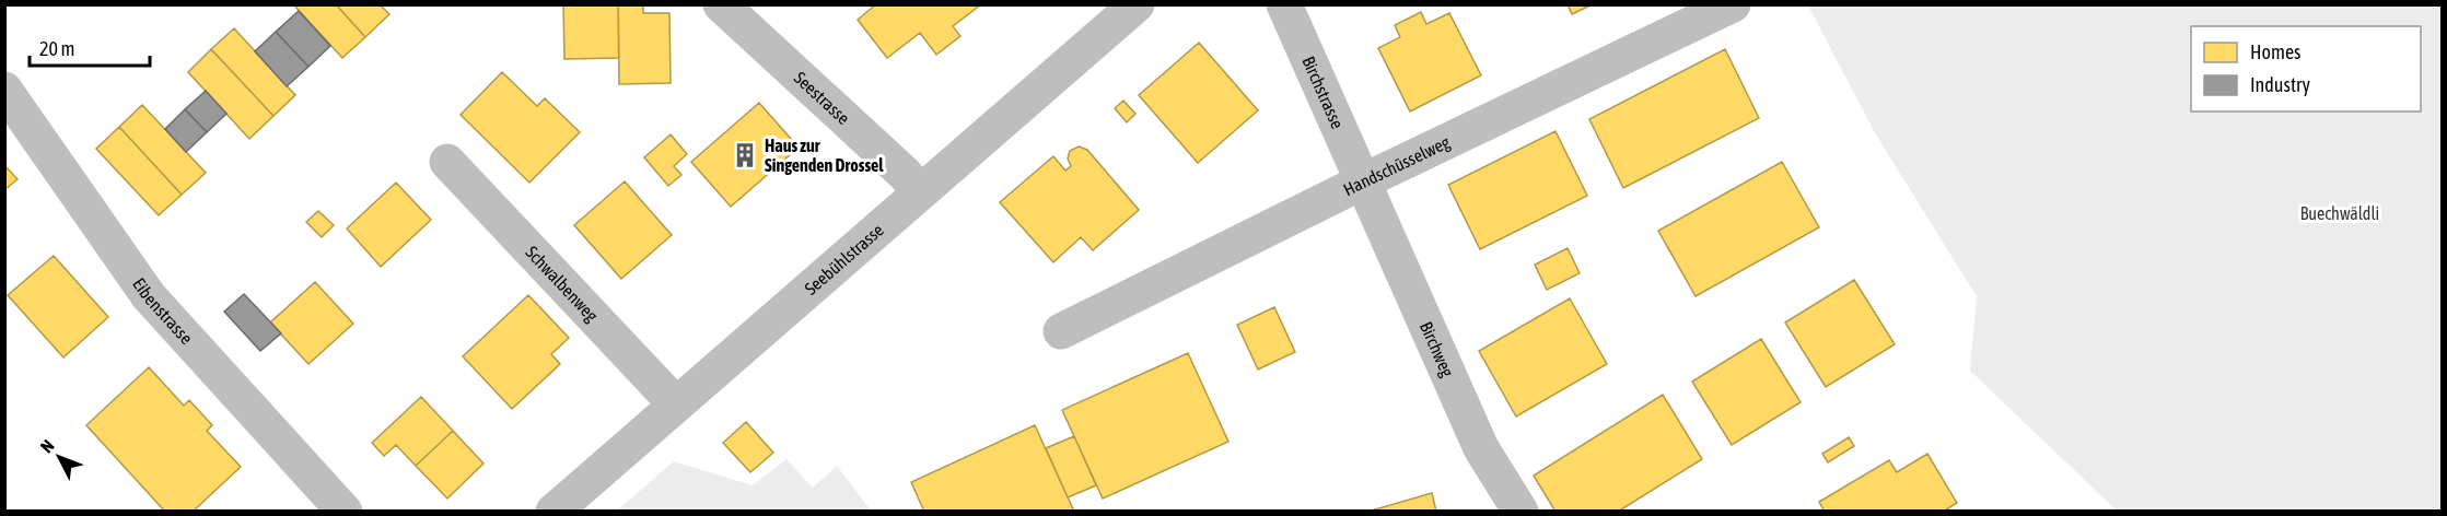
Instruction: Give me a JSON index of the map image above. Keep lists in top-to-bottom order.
{
  "streets": {
    "street": [
      "Birchstrasse",
      "Seestrasse",
      "Handschüsselweg",
      "Seebühlstrasse",
      "Schwalbenweg",
      "Eibenstrasse",
      "Birchweg"
    ]
  },
  "crossings": [
    ["Birchstrasse", "Handschüsselweg"],
    ["Birchstrasse", "Birchweg"],
    ["Seestrasse", "Seebühlstrasse"],
    ["Handschüsselweg", "Birchweg"],
    ["Seebühlstrasse", "Schwalbenweg"]
  ],
  "parks": ["Buechwäldli"],
  "places": {
    "building": ["Haus zur Singenden Drossel"]
  },
  "legend": ["Homes", "Industry"],
  "scale_bar": "20 m",
  "north": "top left"
}
